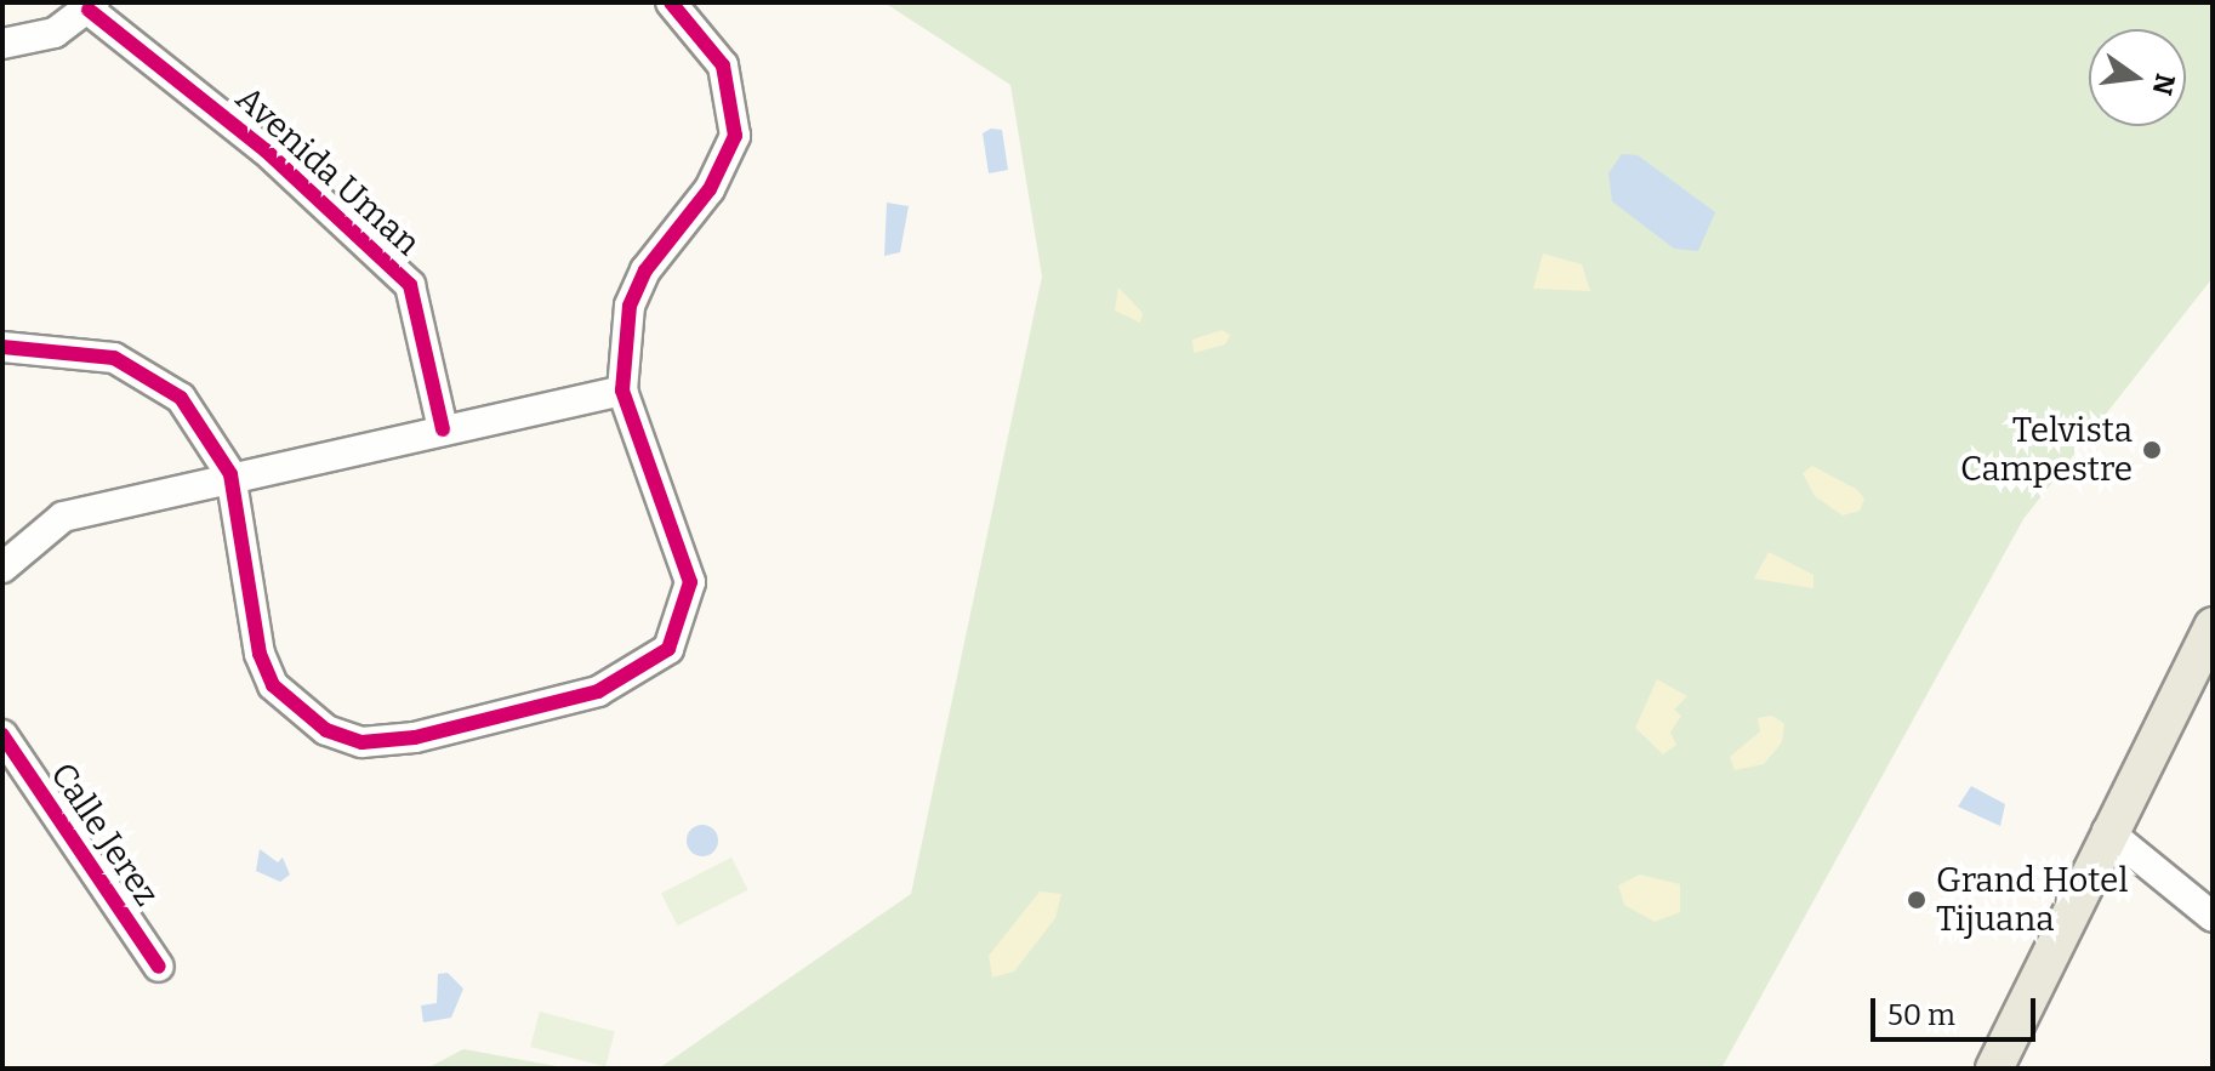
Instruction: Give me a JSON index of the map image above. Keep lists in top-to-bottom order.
{
  "streets": {
    "street": ["Avenida Uman", "Calle Jerez"]
  },
  "places": ["Telvista Campestre", "Grand Hotel Tijuana"],
  "scale_bar": "50 m",
  "north": "right"
}
